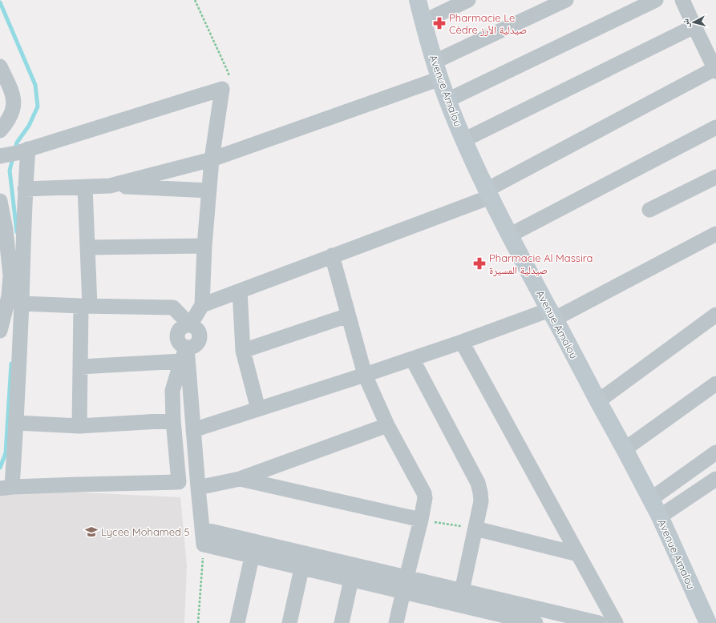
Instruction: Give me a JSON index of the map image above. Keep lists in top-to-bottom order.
{
  "streets": {
    "main road": ["Avenue Amalou"]
  },
  "places": {
    "pharmacy": ["Pharmacie Le Cèdre صيدلية الأرز", "Pharmacie Al Massira صيدلية المسيرة"],
    "school or university": ["Lycee Mohamed 5"]
  },
  "north": "left"
}
